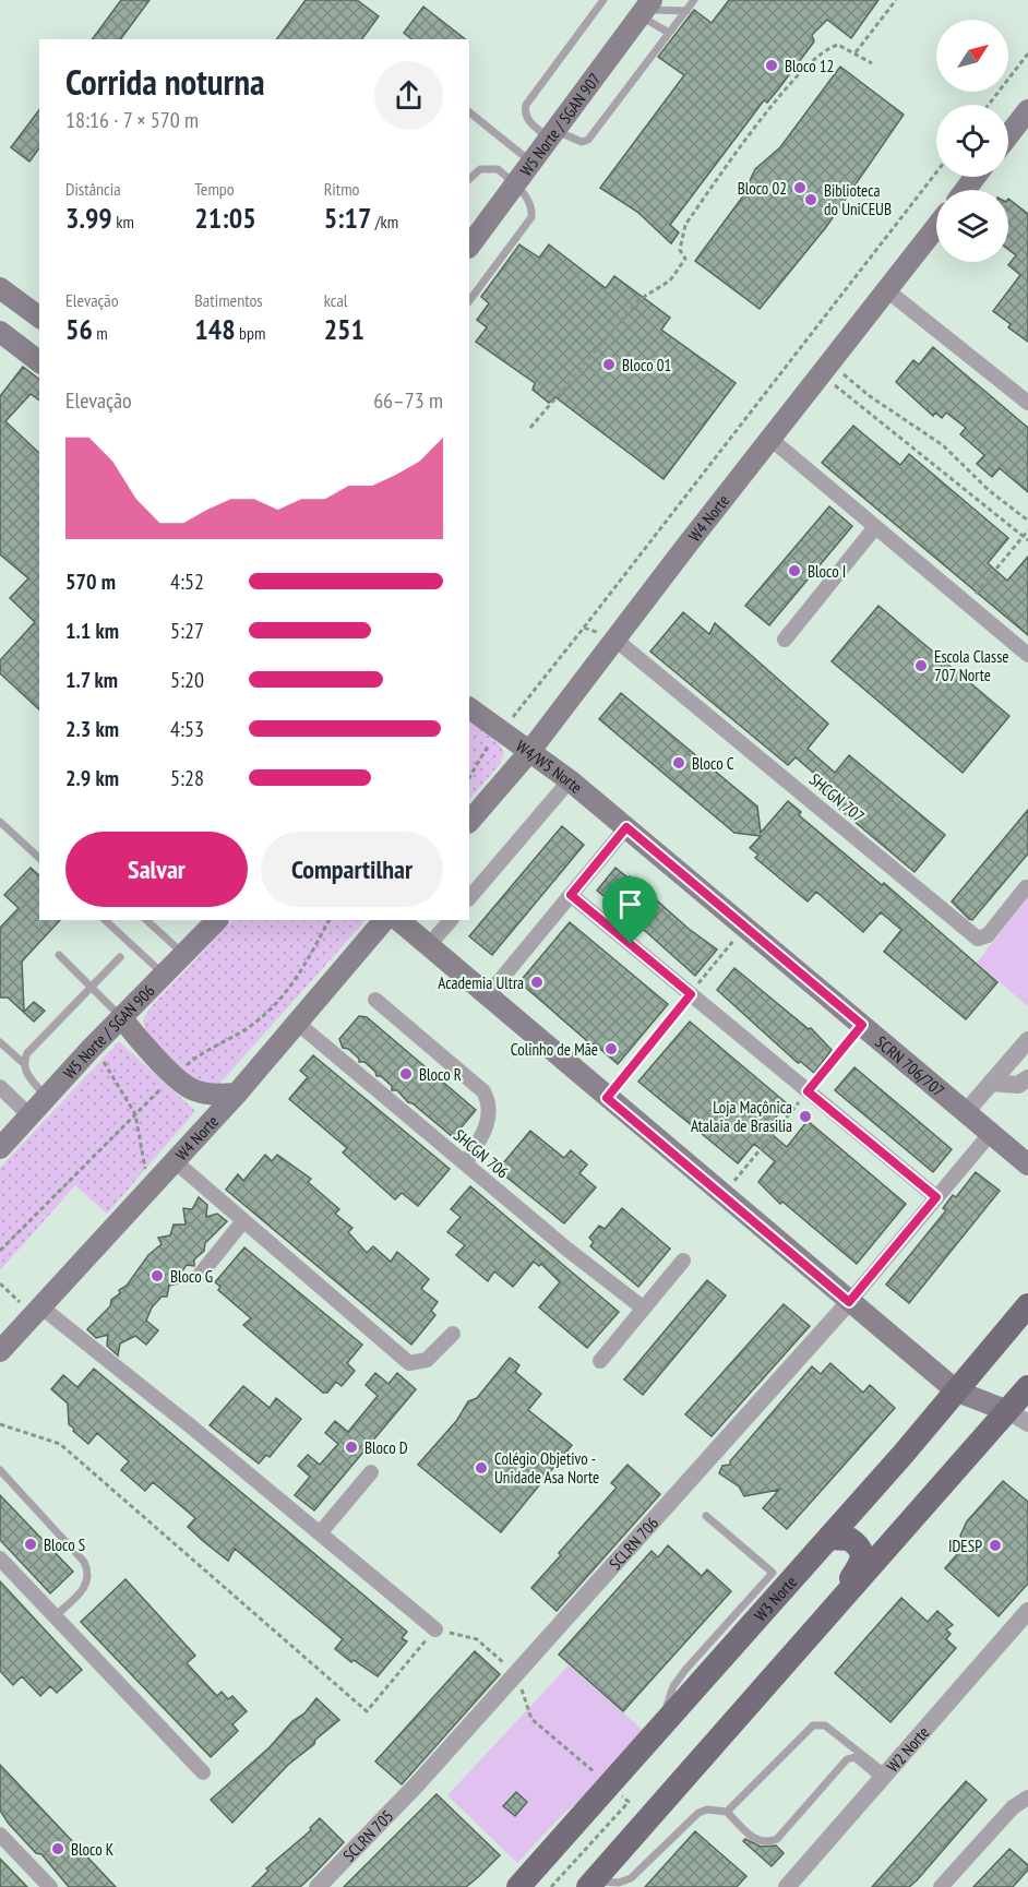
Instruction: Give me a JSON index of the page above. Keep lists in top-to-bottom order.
{
  "streets": {
    "main road": [
      "W5 Norte / SGAN 907",
      "W4 Norte",
      "W4/W5 Norte",
      "W5 Norte / SGAN 906",
      "SCRN 706/707",
      "W3 Norte"
    ],
    "street": [
      "SHCGN 707",
      "SHCGN 706",
      "SCLRN 706",
      "W2 Norte",
      "SCLRN 705"
    ]
  },
  "crossings": [
    ["W4 Norte", "W4/W5 Norte"],
    ["W4 Norte", "SHCGN 707"],
    ["W4 Norte", "SHCGN 706"],
    ["W4/W5 Norte", "SCRN 706/707"],
    ["SCLRN 706", "SCLRN 705"]
  ],
  "places": [
    "Bloco 12",
    "Bloco 02",
    "Biblioteca do UniCEUB",
    "Bloco 01",
    "Bloco I",
    "Escola Classe 707 Norte",
    "Bloco C",
    "Academia Ultra",
    "Colinho de Mãe",
    "Bloco R",
    "Loja Maçônica Atalaia de Brasilia",
    "Bloco G",
    "Bloco D",
    "Colégio Objetivo - Unidade Asa Norte",
    "Bloco S",
    "IDESP",
    "Bloco K"
  ],
  "north": "top right",
  "page": {
    "heading": ["Corrida noturna", "18:16 · 7 × 570 m"],
    "stats": [
      ["Distância", "3.99 km"],
      ["Tempo", "21:05"],
      ["Ritmo", "5:17 /km"],
      ["Elevação", "56 m"],
      ["Batimentos", "148 bpm"],
      ["kcal", "251"]
    ],
    "chart": ["Elevação", "66–73 m"],
    "list": [
      {
        "name": "570 m",
        "note": "4:52"
      },
      {
        "name": "1.1 km",
        "note": "5:27"
      },
      {
        "name": "1.7 km",
        "note": "5:20"
      },
      {
        "name": "2.3 km",
        "note": "4:53"
      },
      {
        "name": "2.9 km",
        "note": "5:28"
      }
    ],
    "buttons": ["Salvar", "Compartilhar"]
  }
}
